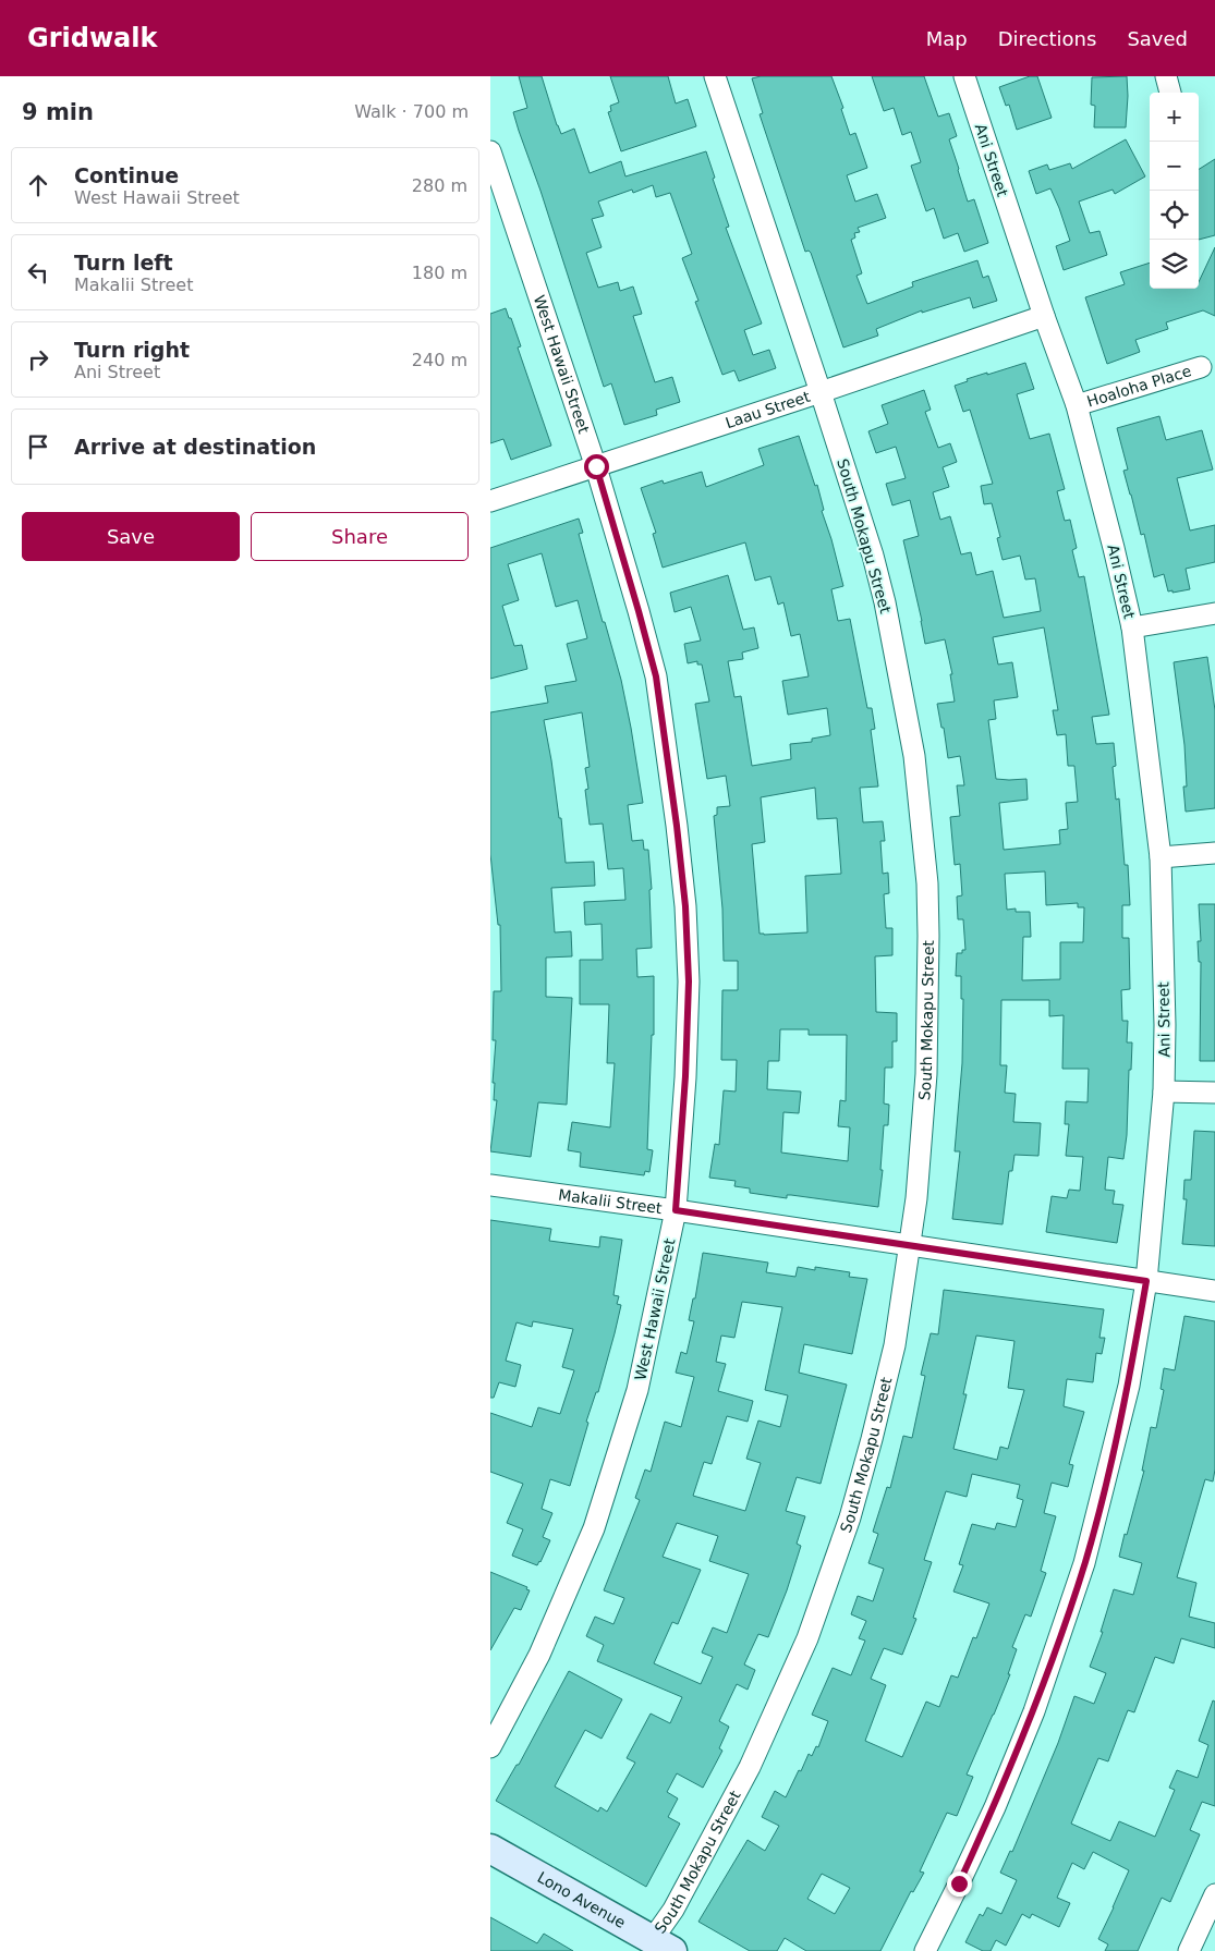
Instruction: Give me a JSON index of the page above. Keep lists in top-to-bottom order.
{
  "streets": {
    "street": [
      "Ani Street",
      "West Hawaii Street",
      "Hoaloha Place",
      "Laau Street",
      "South Mokapu Street",
      "Makalii Street",
      "Lono Avenue"
    ]
  },
  "crossings": [
    ["Ani Street", "Hoaloha Place"],
    ["Ani Street", "Laau Street"],
    ["Ani Street", "Makalii Street"],
    ["West Hawaii Street", "Laau Street"],
    ["West Hawaii Street", "Makalii Street"],
    ["Laau Street", "South Mokapu Street"],
    ["South Mokapu Street", "Makalii Street"],
    ["South Mokapu Street", "Lono Avenue"]
  ],
  "page": {
    "header": "Gridwalk",
    "nav": ["Map", "Directions", "Saved"],
    "heading": ["9 min", "Walk · 700 m"],
    "map_buttons": ["+", "−"],
    "list": [
      ["Continue", "West Hawaii Street", "280 m"],
      ["Turn left", "Makalii Street", "180 m"],
      ["Turn right", "Ani Street", "240 m"],
      "Arrive at destination"
    ],
    "buttons": ["Save", "Share"]
  }
}
